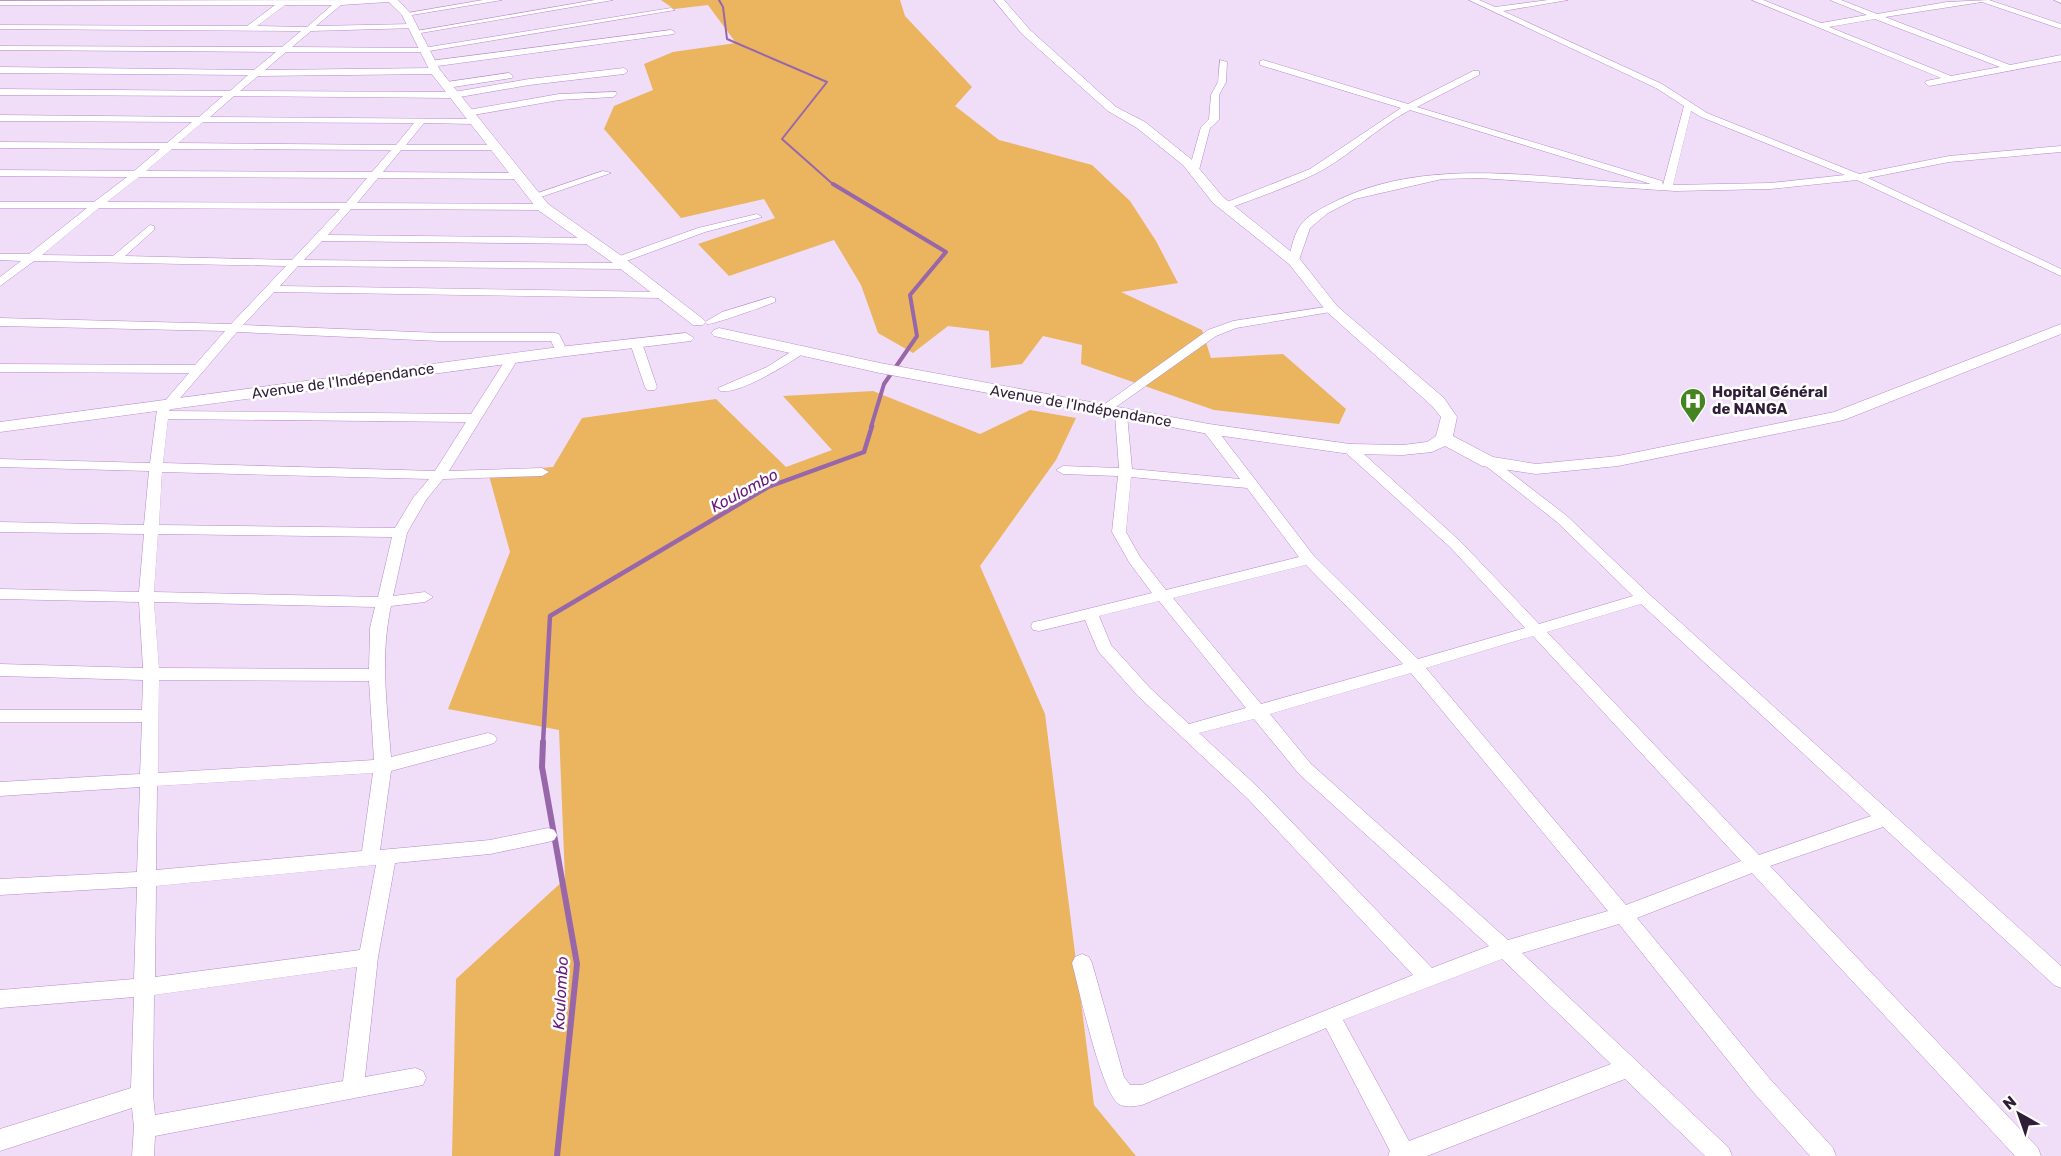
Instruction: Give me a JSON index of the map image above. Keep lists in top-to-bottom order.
{
  "streets": {
    "street": ["Avenue de l'Indépendance"]
  },
  "water": ["Koulombo"],
  "places": {
    "hospital": ["Hopital Général de NANGA"]
  },
  "north": "top left"
}
